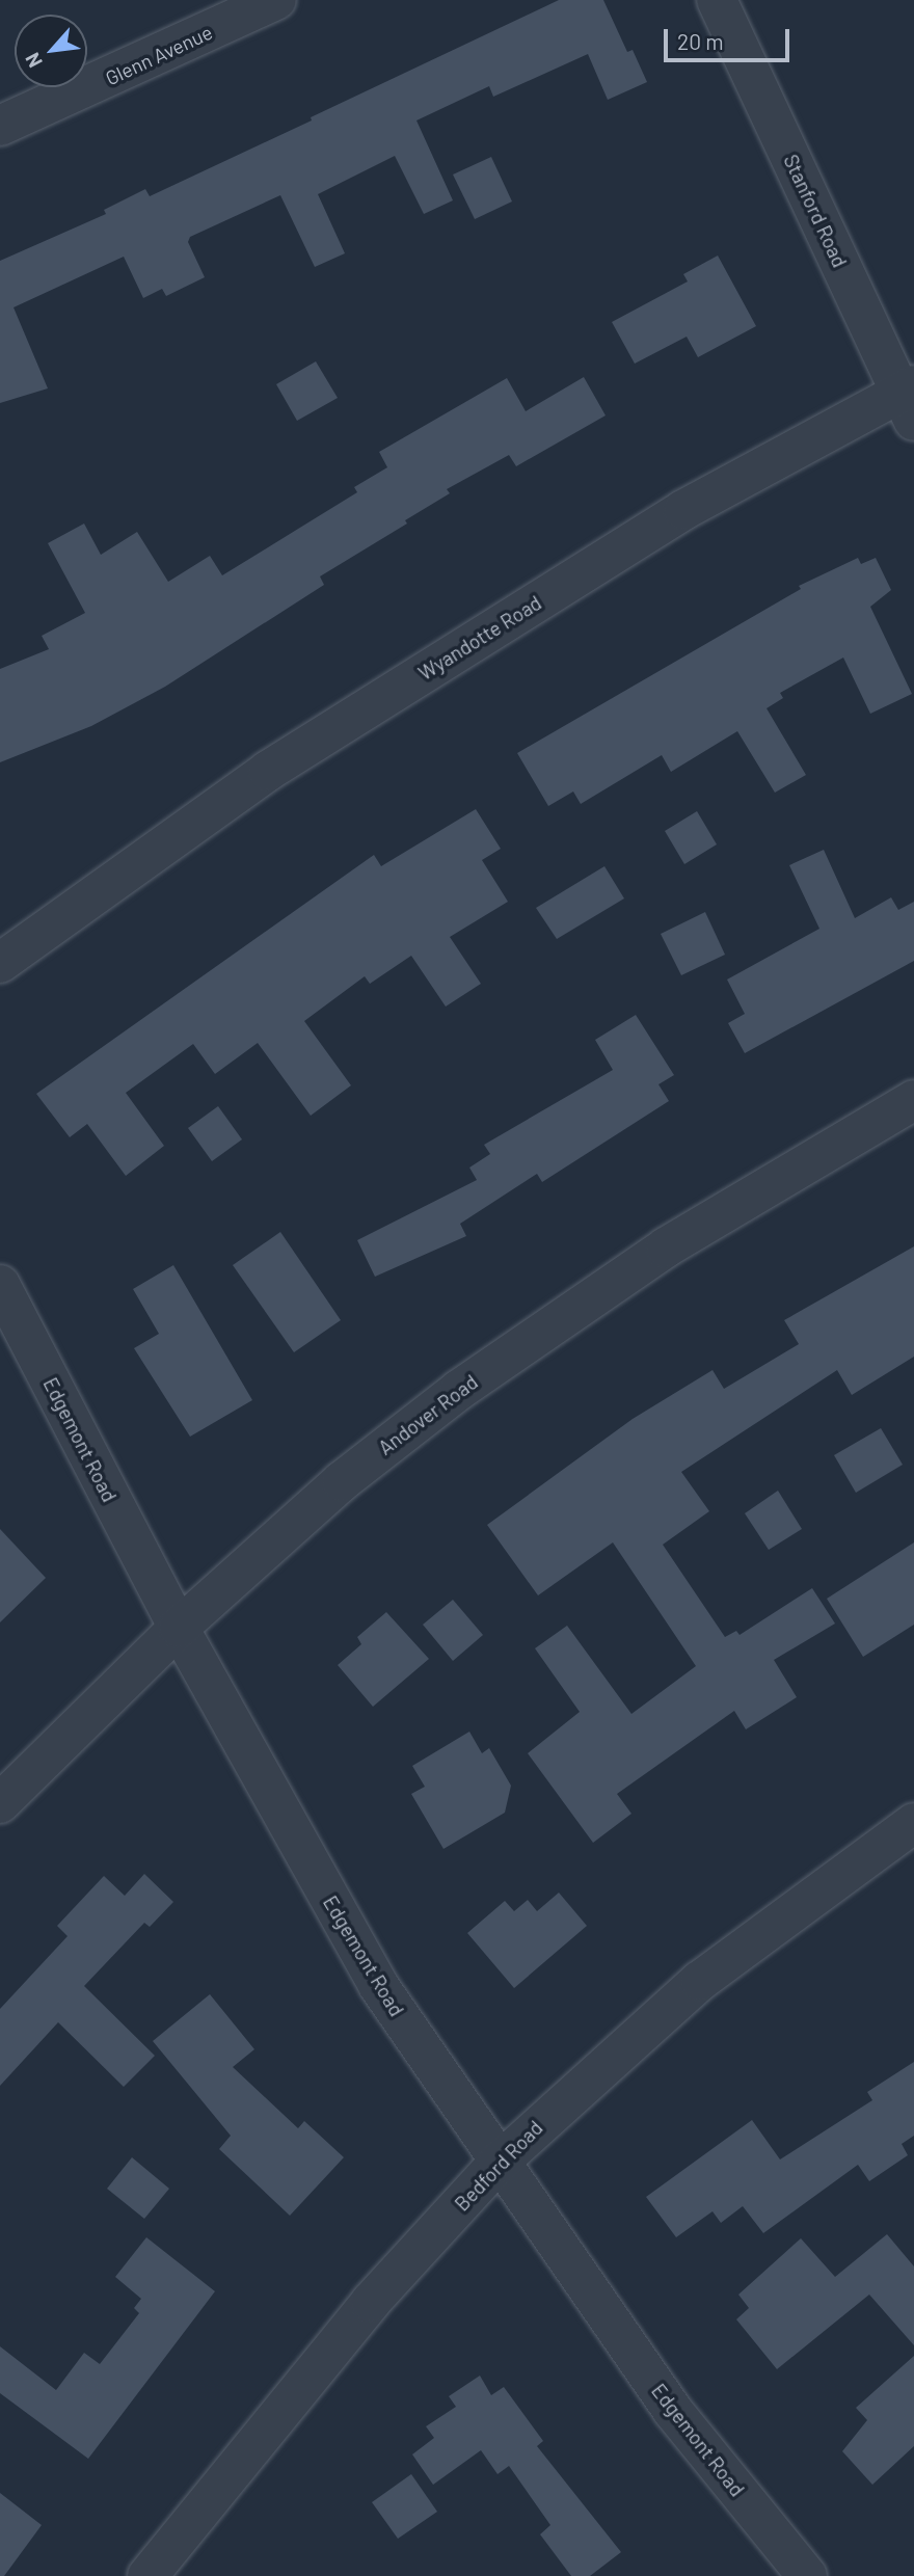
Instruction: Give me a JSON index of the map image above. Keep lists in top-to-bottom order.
{
  "streets": {
    "street": [
      "Glenn Avenue",
      "Stanford Road",
      "Wyandotte Road",
      "Andover Road",
      "Edgemont Road",
      "Bedford Road"
    ]
  },
  "crossings": [
    ["Stanford Road", "Wyandotte Road"],
    ["Andover Road", "Edgemont Road"],
    ["Edgemont Road", "Bedford Road"]
  ],
  "scale_bar": "20 m",
  "north": "bottom left"
}
